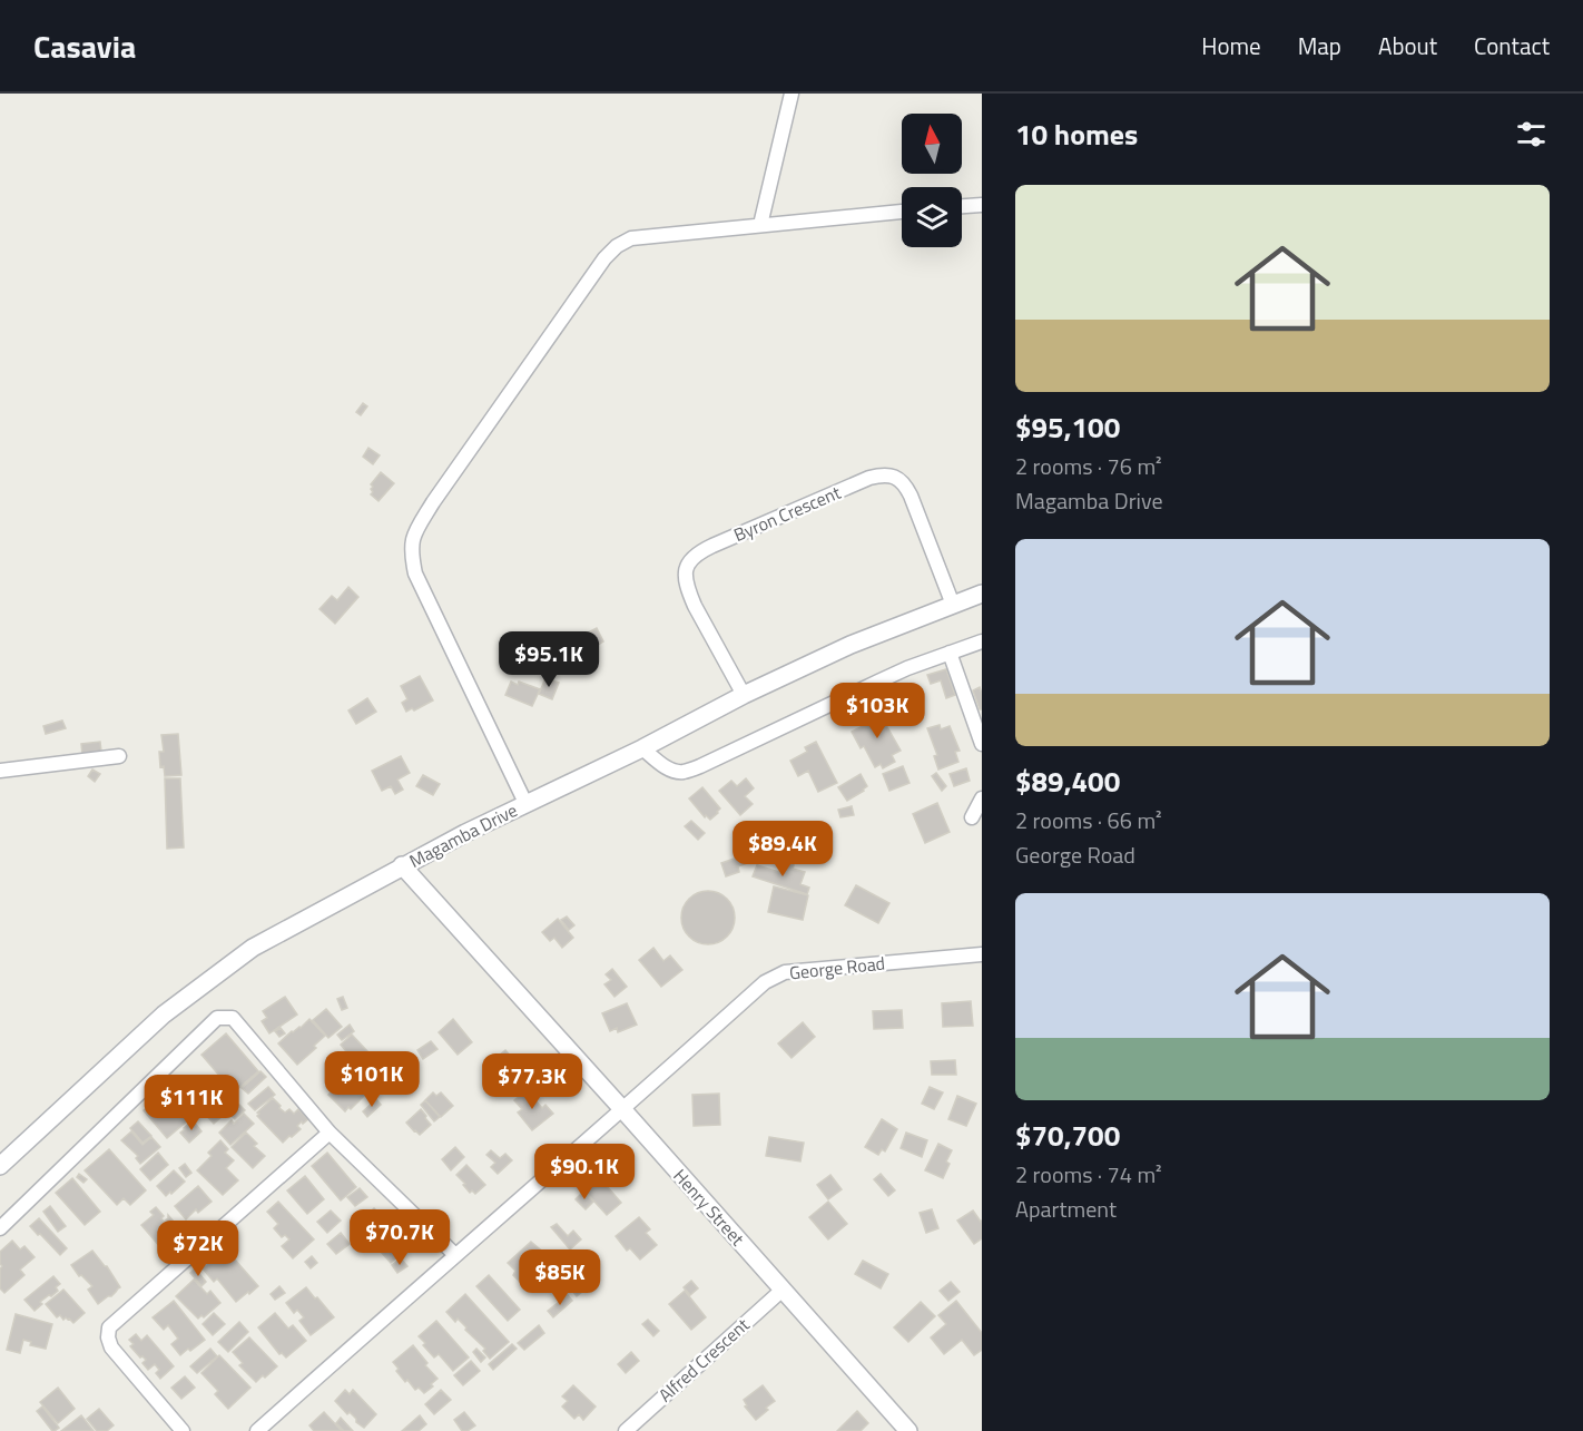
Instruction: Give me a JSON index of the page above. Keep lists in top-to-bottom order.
{
  "streets": {
    "street": [
      "Byron Crescent",
      "Magamba Drive",
      "George Road",
      "Henry Street",
      "Alfred Crescent"
    ]
  },
  "crossings": [
    ["Byron Crescent", "Magamba Drive"],
    ["Magamba Drive", "Henry Street"],
    ["George Road", "Henry Street"],
    ["Henry Street", "Alfred Crescent"]
  ],
  "north": "top",
  "page": {
    "header": "Casavia",
    "nav": [
      "Home",
      "Map",
      "About",
      "Contact"
    ],
    "heading": "10 homes",
    "list": [
      {
        "name": "$95,100",
        "note": "2 rooms · 76 m² · Magamba Drive"
      },
      {
        "name": "$89,400",
        "note": "2 rooms · 66 m² · George Road"
      },
      {
        "name": "$70,700",
        "note": "2 rooms · 74 m² · Apartment"
      }
    ],
    "price": [
      "$95.1K",
      "$103K",
      "$89.4K",
      "$101K",
      "$77.3K",
      "$111K",
      "$90.1K",
      "$70.7K",
      "$72K",
      "$85K"
    ]
  }
}
